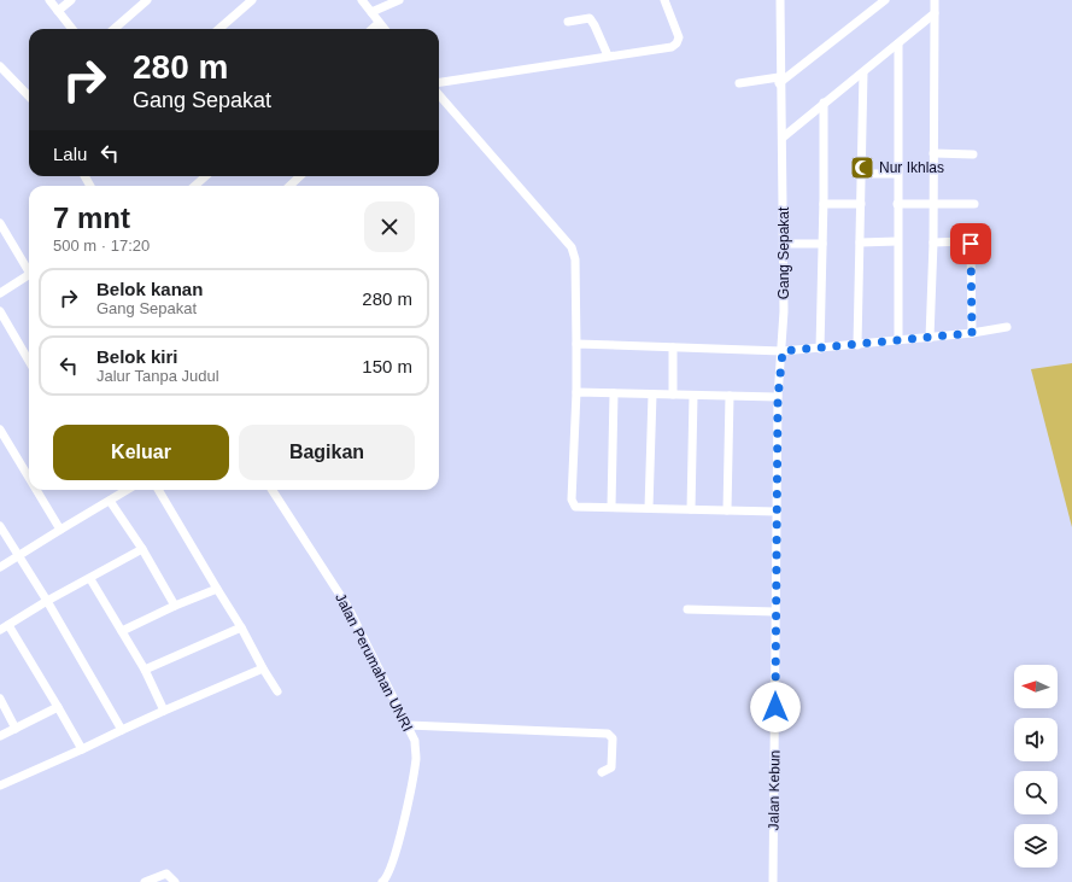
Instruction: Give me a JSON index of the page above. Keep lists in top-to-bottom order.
{
  "streets": {
    "street": ["Gang Sepakat", "Jalan Perumahan UNRI", "Jalan Kebun"]
  },
  "crossings": [
    ["Gang Sepakat", "Jalan Kebun"]
  ],
  "places": {
    "mosque": ["Nur Ikhlas"]
  },
  "north": "left",
  "page": {
    "turn": ["280 m", "Gang Sepakat"],
    "then": "Lalu",
    "heading": ["7 mnt", "500 m · 17:20"],
    "list": [
      {
        "name": "Belok kanan",
        "note": "Gang Sepakat",
        "value": "280 m"
      },
      {
        "name": "Belok kiri",
        "note": "Jalur Tanpa Judul",
        "value": "150 m"
      }
    ],
    "buttons": ["Keluar", "Bagikan"]
  }
}
